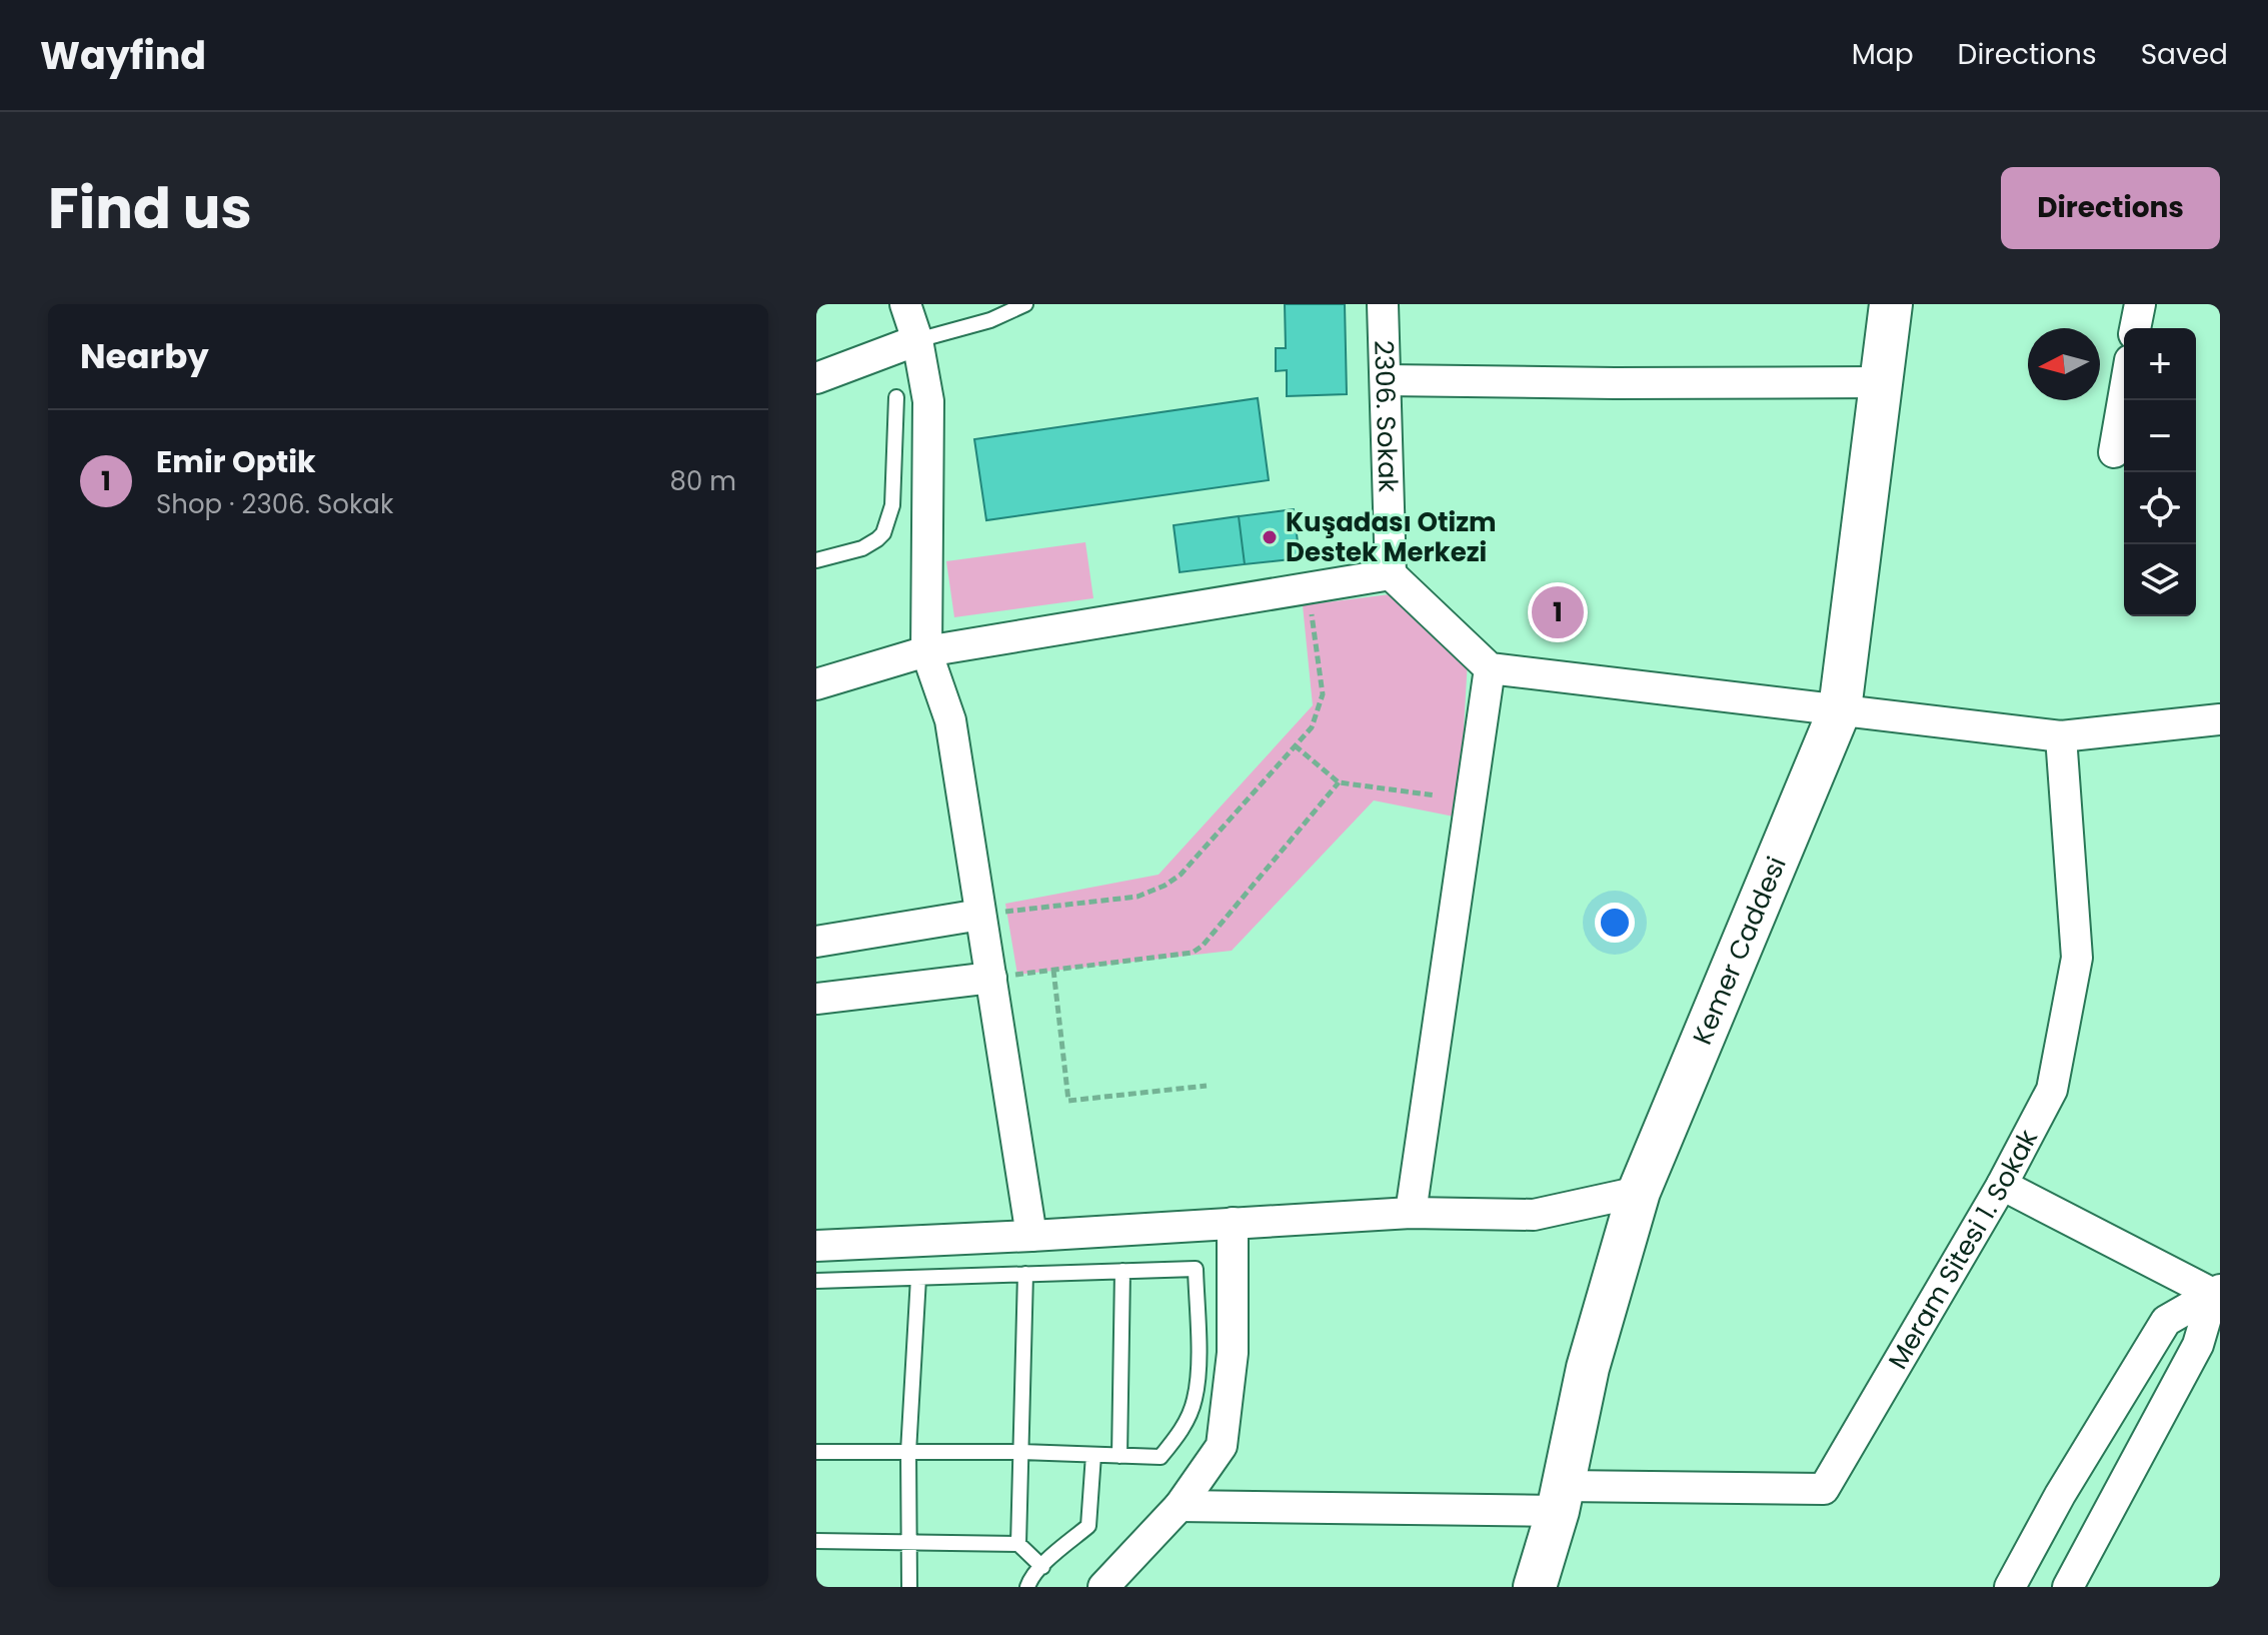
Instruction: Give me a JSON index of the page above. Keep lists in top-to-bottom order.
{
  "streets": {
    "main road": ["Kemer Caddesi"],
    "street": ["2306. Sokak", "Meram Sitesi 1. Sokak"]
  },
  "crossings": [
    ["Kemer Caddesi", "Meram Sitesi 1. Sokak"]
  ],
  "places": ["Kuşadası Otizm Destek Merkezi"],
  "north": "left",
  "page": {
    "header": "Wayfind",
    "nav": ["Map", "Directions", "Saved"],
    "title": "Find us",
    "buttons": "Directions",
    "heading": "Nearby",
    "map_buttons": ["+", "−"],
    "list": [
      {
        "mark": "1",
        "name": "Emir Optik",
        "note": "Shop · 2306. Sokak",
        "value": "80 m"
      }
    ],
    "pins": "1"
  }
}
